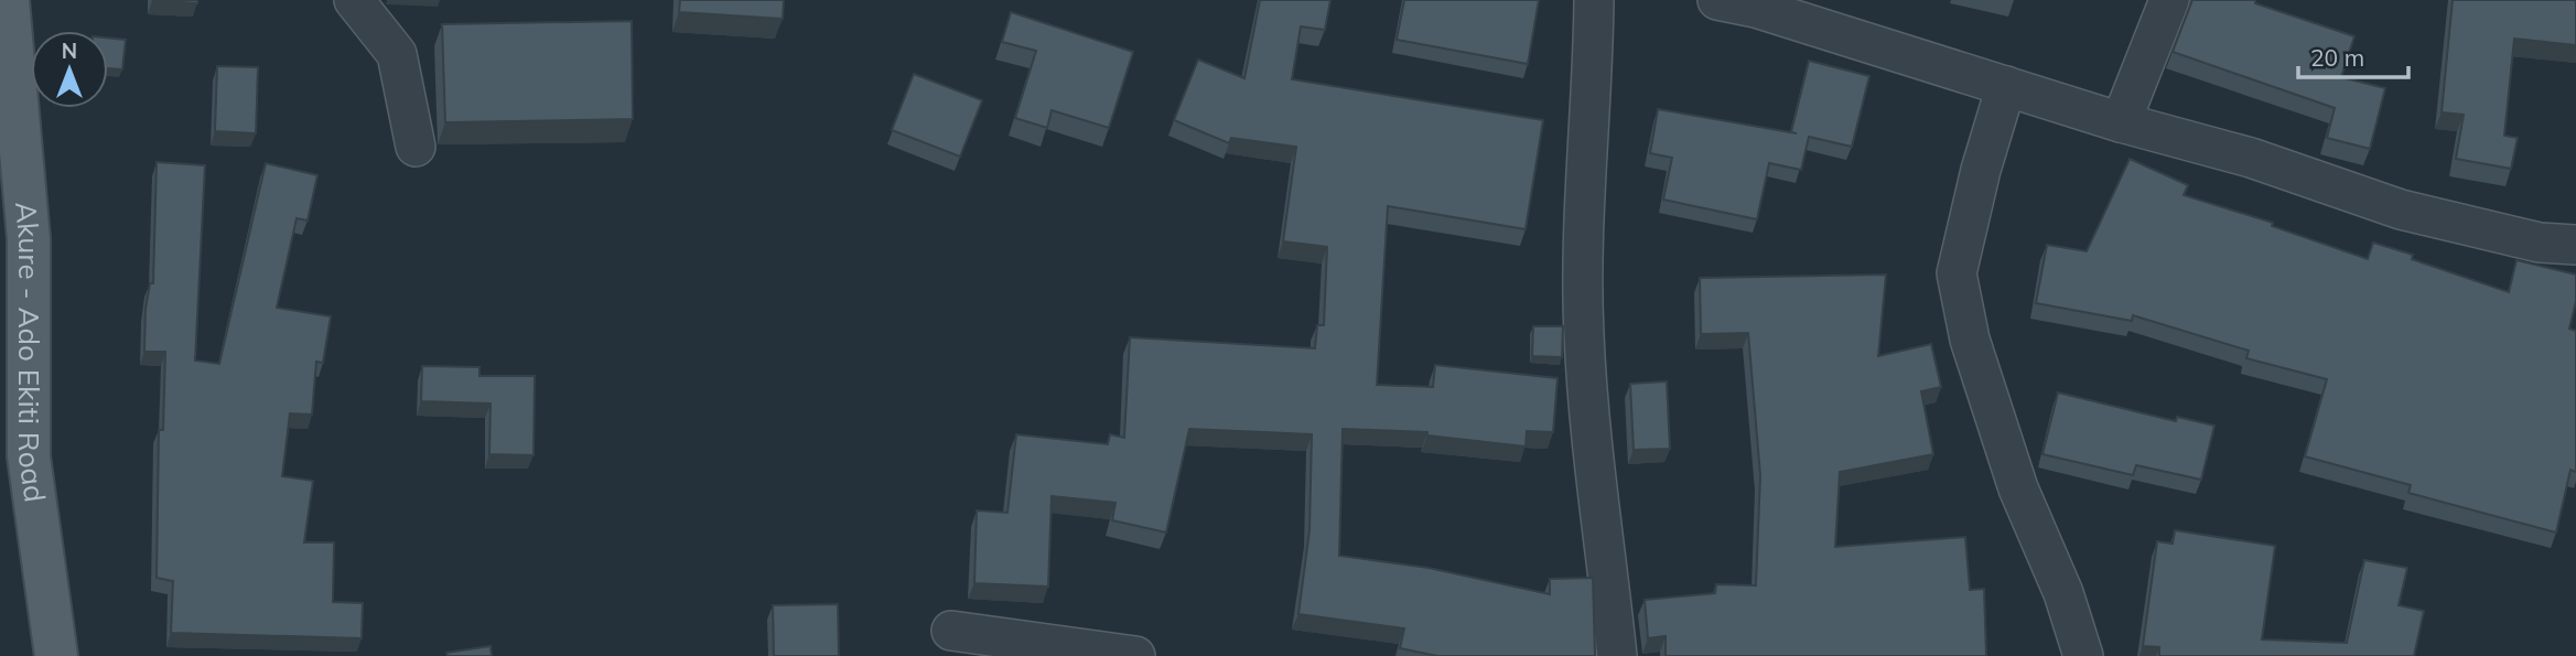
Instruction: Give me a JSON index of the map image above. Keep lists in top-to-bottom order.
{
  "streets": {
    "main road": ["Akure - Ado Ekiti Road"]
  },
  "scale_bar": "20 m",
  "north": "top"
}
